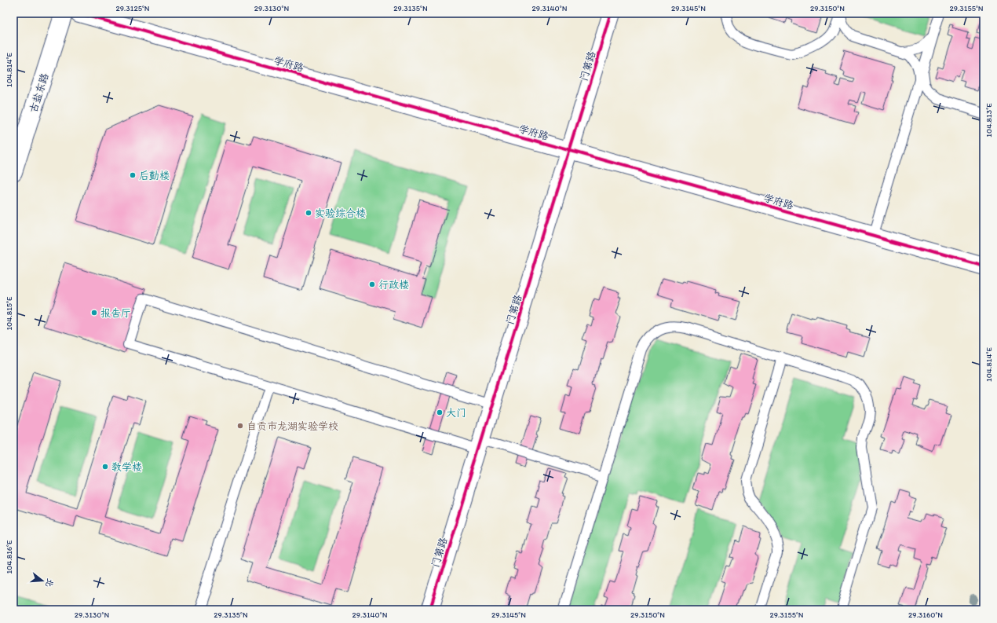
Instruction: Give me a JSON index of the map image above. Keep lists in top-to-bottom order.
{
  "streets": {
    "street": ["学府路", "门第路", "古盐东路"]
  },
  "crossings": [
    ["学府路", "门第路"]
  ],
  "places": [
    "后勤楼",
    "实验综合楼",
    "行政楼",
    "报告厅",
    "大门",
    "自贡市龙湖实验学校",
    "教学楼"
  ],
  "north": "right",
  "coordinates": [
    "29.3125°N",
    "29.3130°N",
    "29.3135°N",
    "29.3140°N",
    "29.3145°N",
    "29.3150°N",
    "29.3155°N",
    "104.814°E",
    "104.813°E",
    "104.815°E",
    "104.816°E",
    "29.3160°N"
  ]
}
